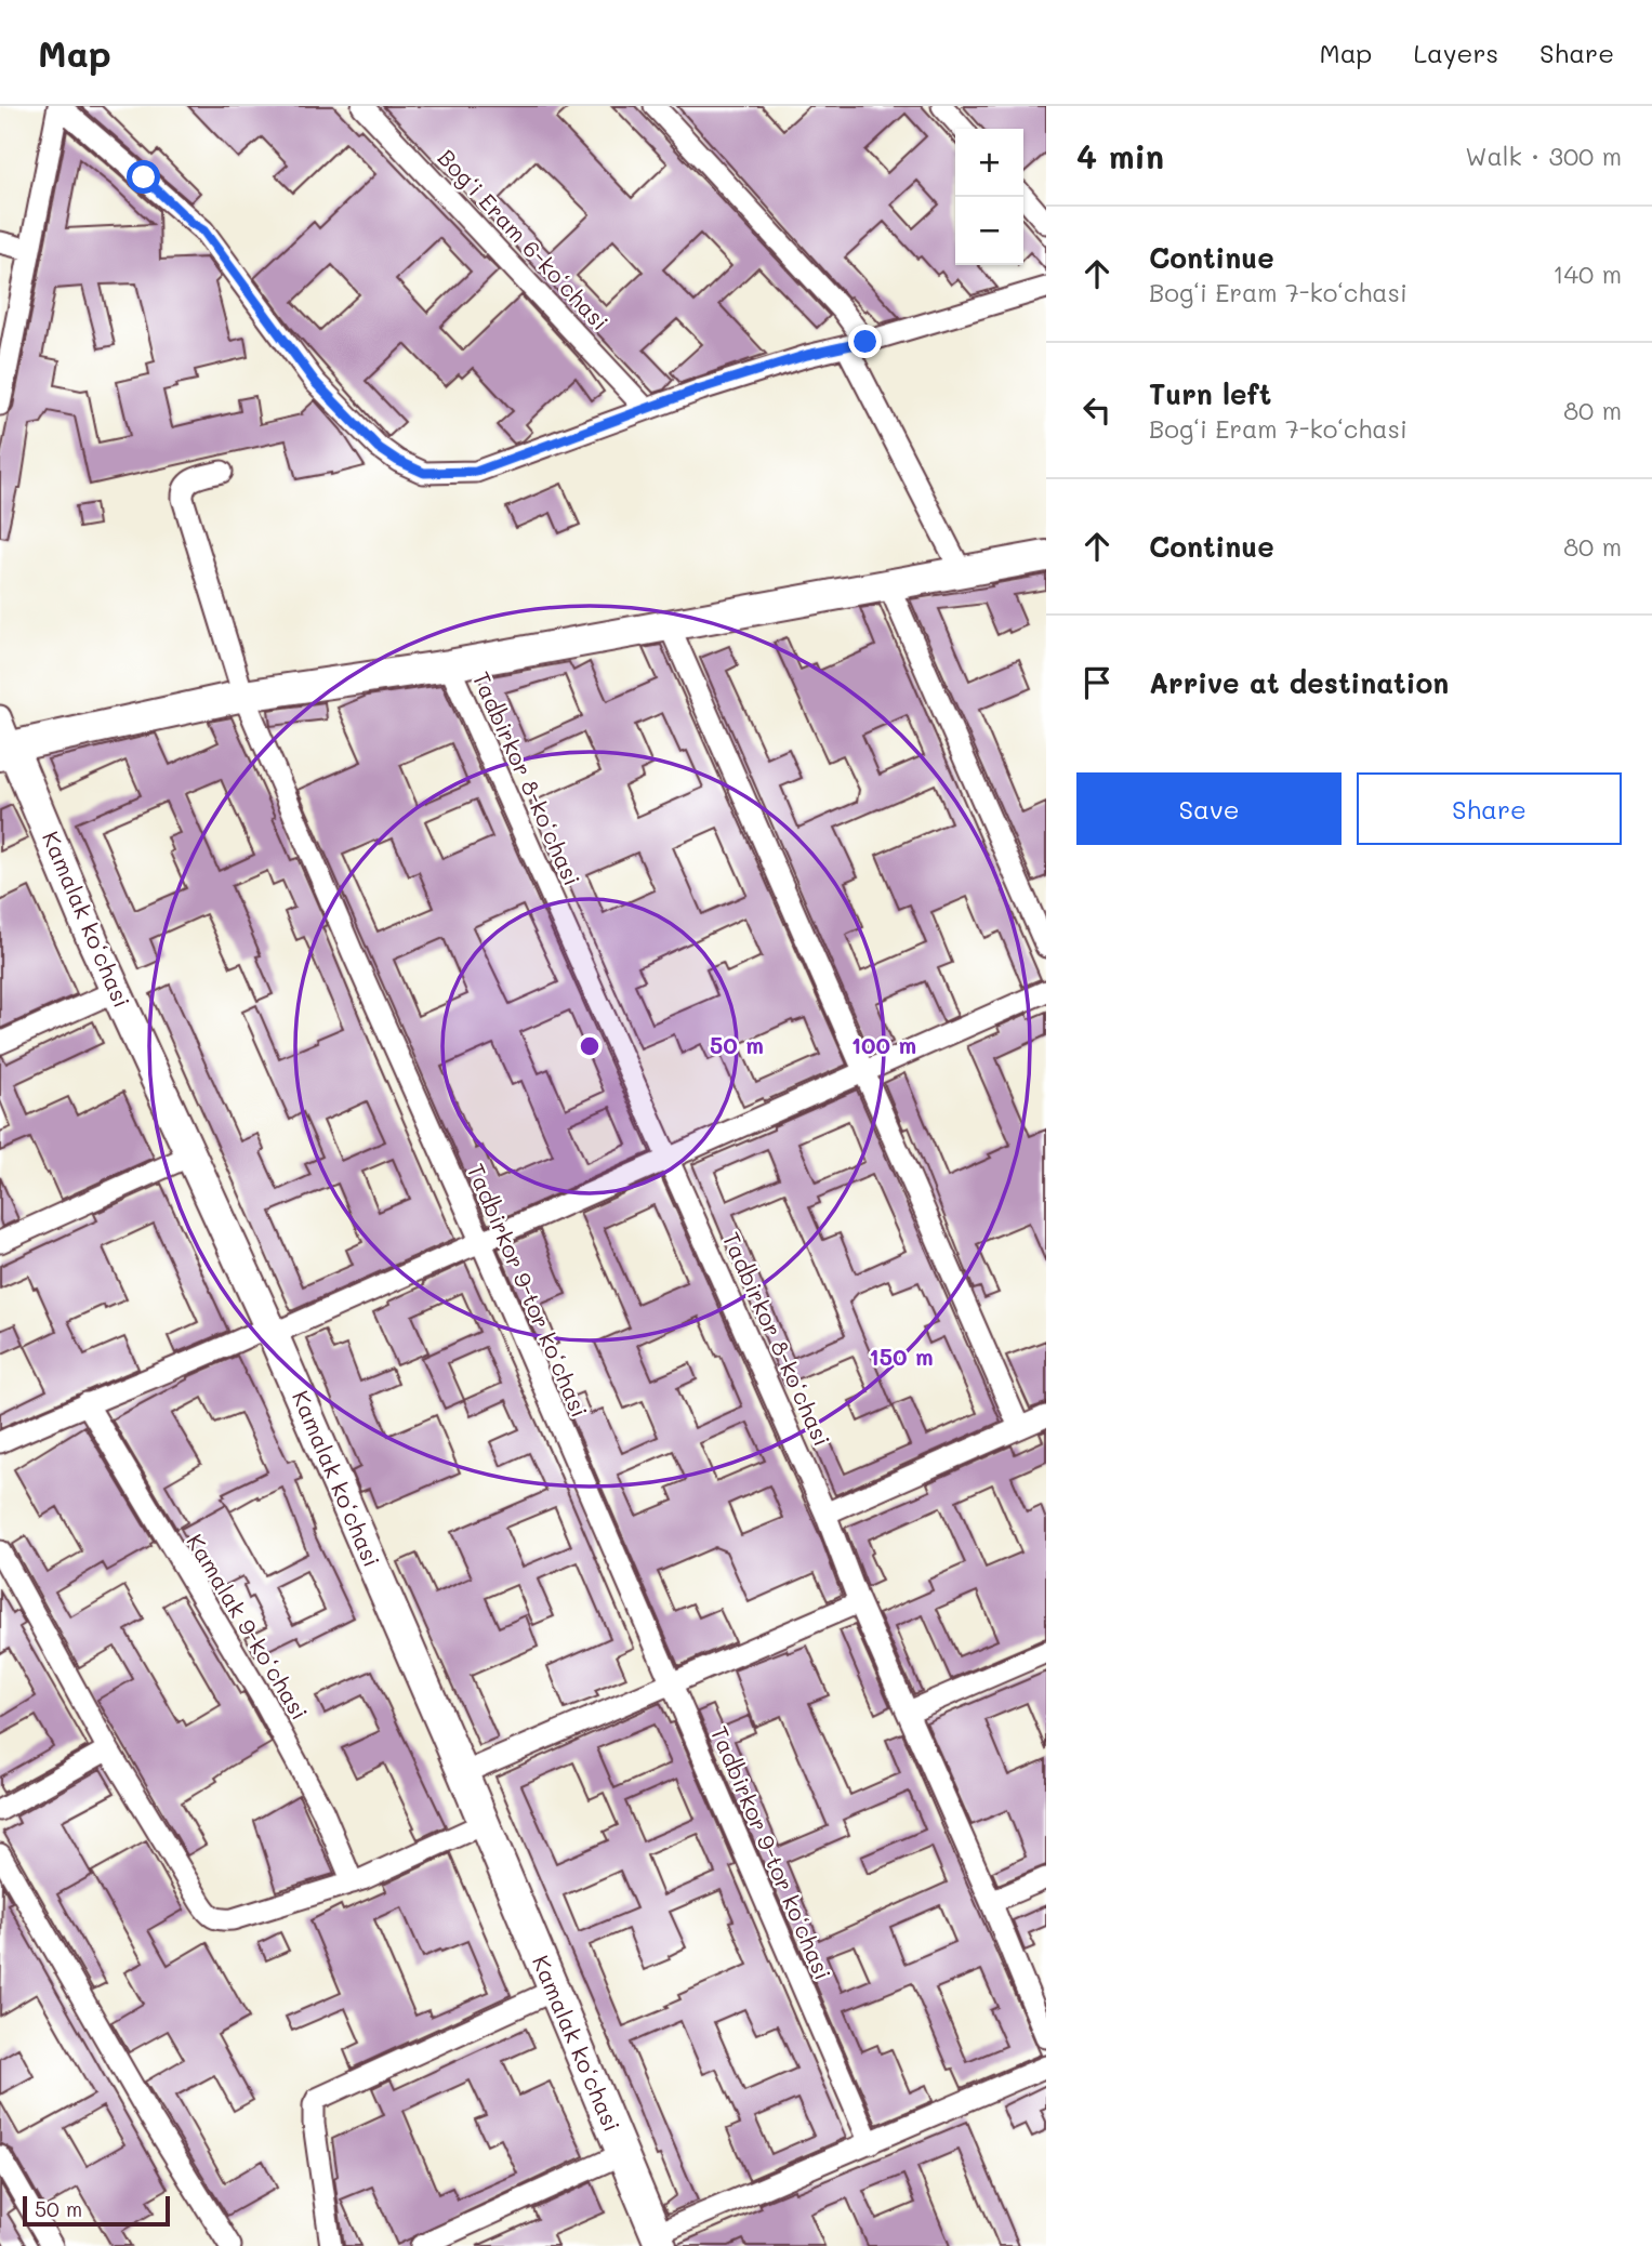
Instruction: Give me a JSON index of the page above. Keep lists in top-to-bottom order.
{
  "streets": {
    "street": [
      "Bogʻi Eram 6-koʻchasi",
      "Tadbirkor 8-koʻchasi",
      "Kamalak koʻchasi",
      "Tadbirkor 9-tor koʻchasi",
      "Kamalak 9-koʻchasi"
    ]
  },
  "scale_bar": "50 m",
  "page": {
    "header": "Map",
    "nav": ["Map", "Layers", "Share"],
    "heading": ["4 min", "Walk · 300 m"],
    "map_buttons": ["+", "−"],
    "list": [
      ["Continue", "Bogʻi Eram 7-koʻchasi", "140 m"],
      ["Turn left", "Bogʻi Eram 7-koʻchasi", "80 m"],
      ["Continue", "80 m"],
      "Arrive at destination"
    ],
    "buttons": ["Save", "Share"],
    "scale": "50 m"
  },
  "rings": ["50 m", "100 m", "150 m"]
}
